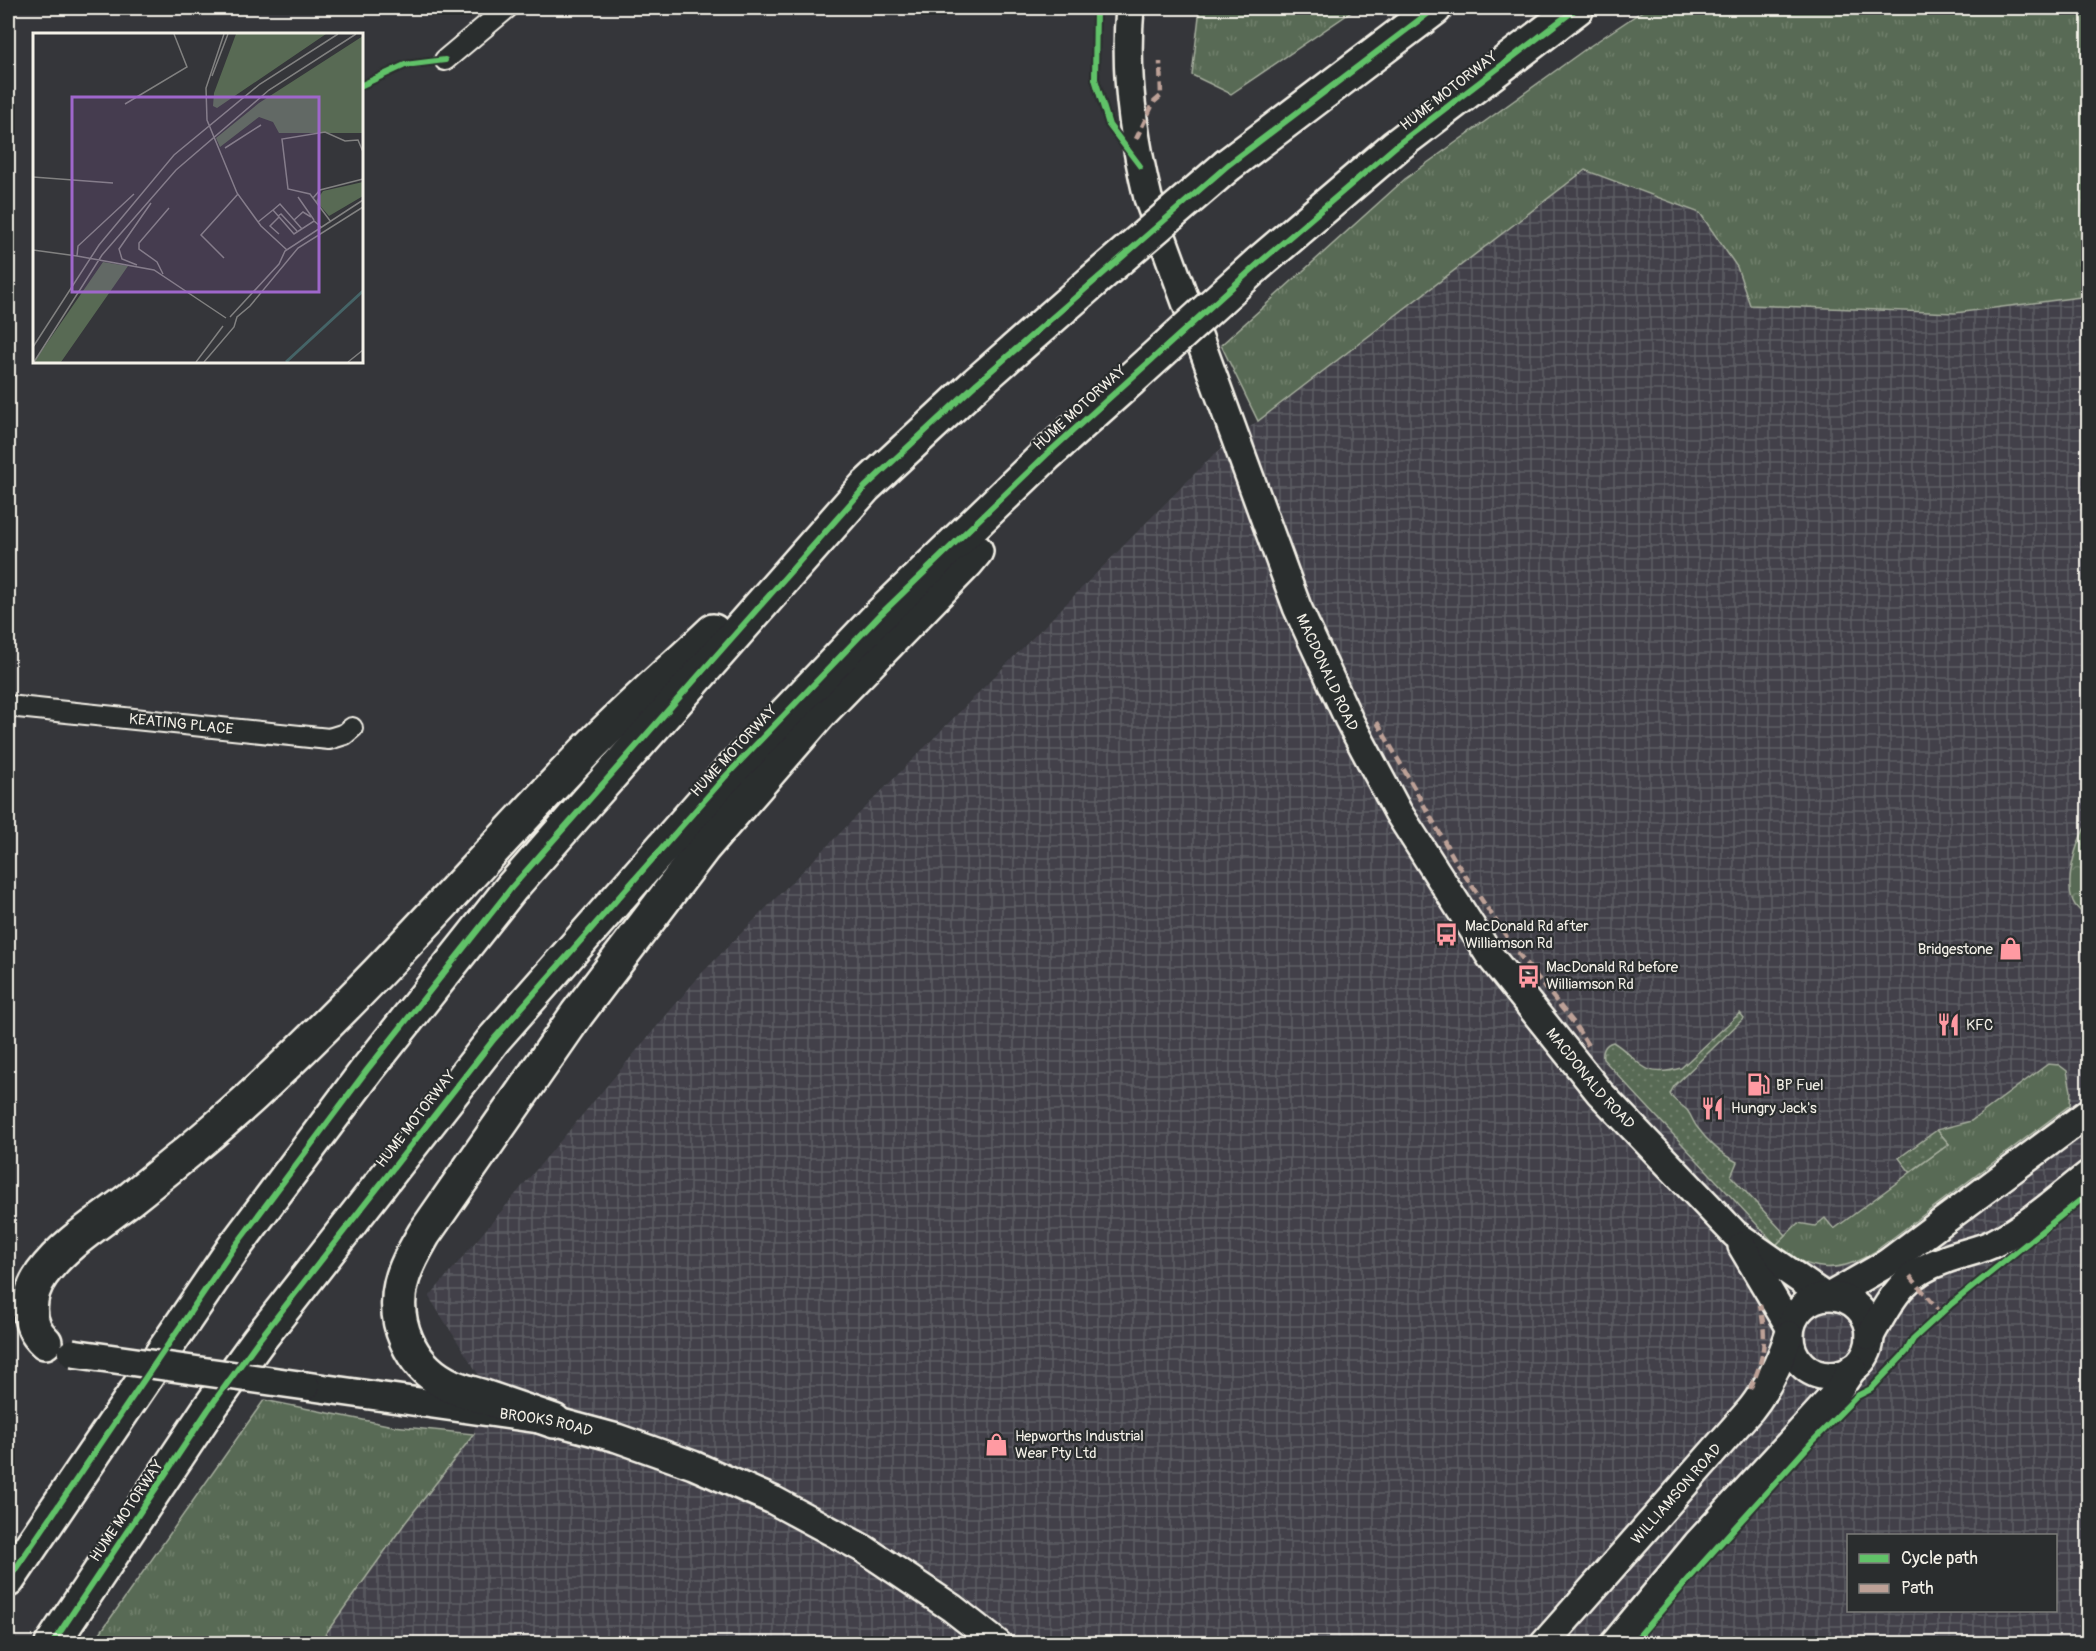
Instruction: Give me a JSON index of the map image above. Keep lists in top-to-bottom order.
{
  "streets": {
    "highway": ["HUME MOTORWAY"],
    "main road": ["MACDONALD ROAD", "BROOKS ROAD", "WILLIAMSON ROAD"],
    "street": ["KEATING PLACE"]
  },
  "crossings": [
    ["MACDONALD ROAD", "WILLIAMSON ROAD"]
  ],
  "places": {
    "bus stop": ["MacDonald Rd after Williamson Rd", "MacDonald Rd before Williamson Rd"],
    "shop": ["Bridgestone", "Hepworths Industrial Wear Pty Ltd"],
    "restaurant": ["KFC", "Hungry Jack's"],
    "fuel station": ["BP Fuel"]
  },
  "legend": ["Cycle path", "Path"]
}
